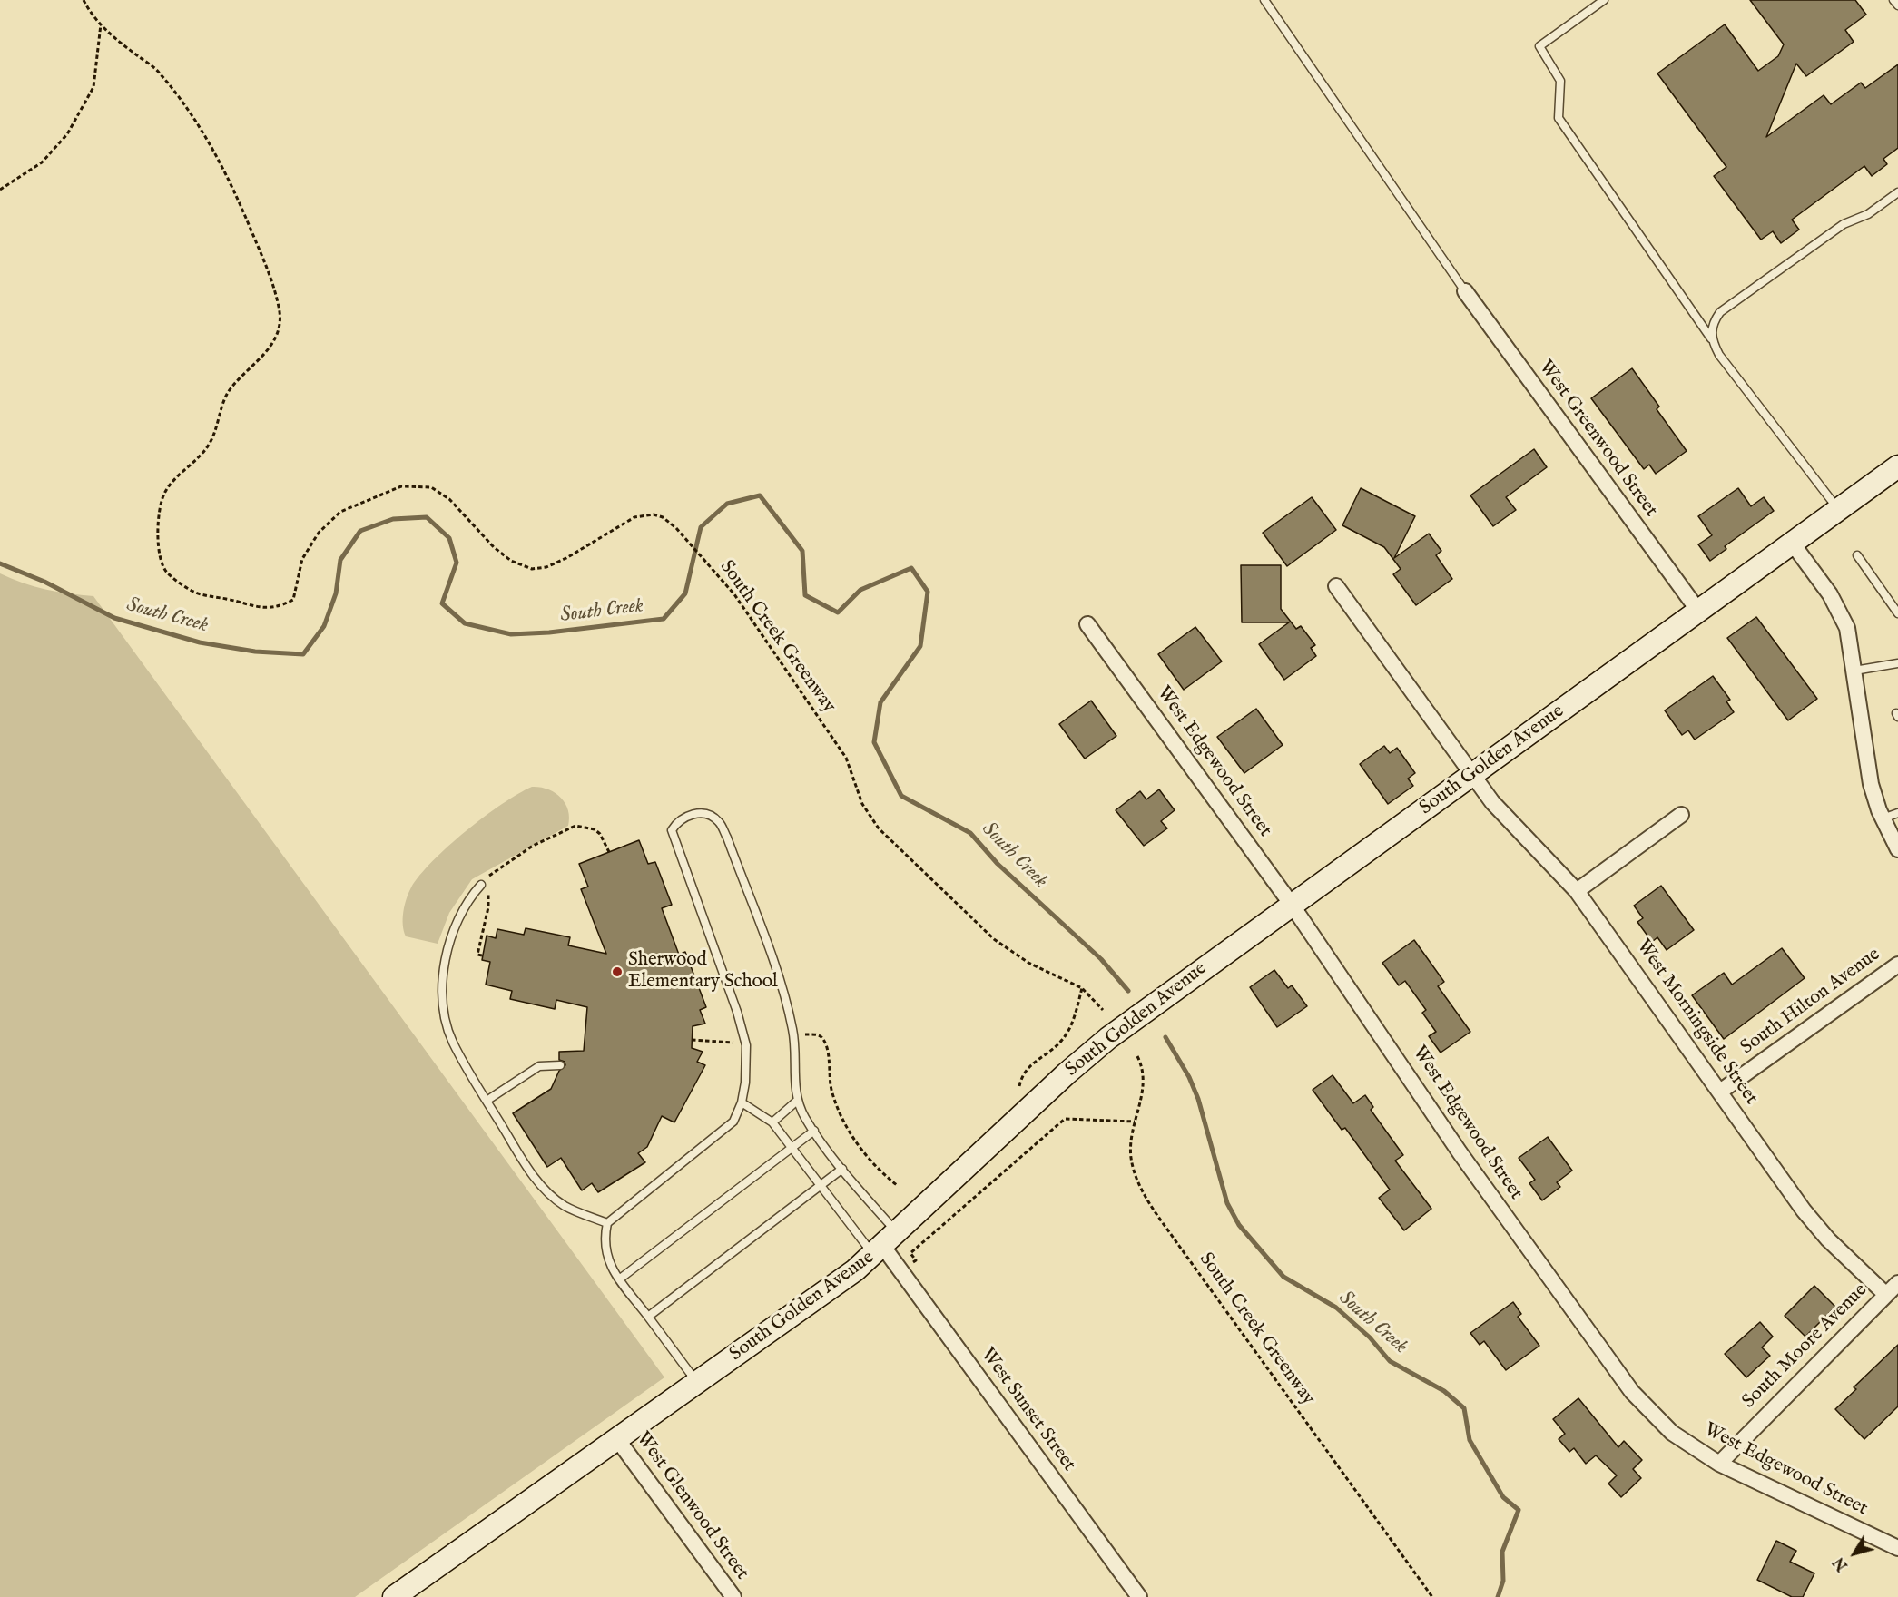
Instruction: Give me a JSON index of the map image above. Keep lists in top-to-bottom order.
{
  "streets": {
    "street": [
      "West Greenwood Street",
      "South Golden Avenue",
      "West Edgewood Street",
      "South Hilton Avenue",
      "West Morningside Street",
      "South Moore Avenue",
      "West Sunset Street",
      "West Glenwood Street"
    ],
    "path": ["South Creek Greenway"]
  },
  "crossings": [
    ["West Greenwood Street", "South Golden Avenue"],
    ["South Golden Avenue", "West Edgewood Street"],
    ["South Golden Avenue", "West Morningside Street"],
    ["South Golden Avenue", "West Sunset Street"],
    ["South Golden Avenue", "West Glenwood Street"],
    ["West Edgewood Street", "South Moore Avenue"],
    ["South Hilton Avenue", "West Morningside Street"],
    ["West Morningside Street", "South Moore Avenue"]
  ],
  "water": ["South Creek"],
  "places": ["Sherwood Elementary School"],
  "north": "bottom left"
}
